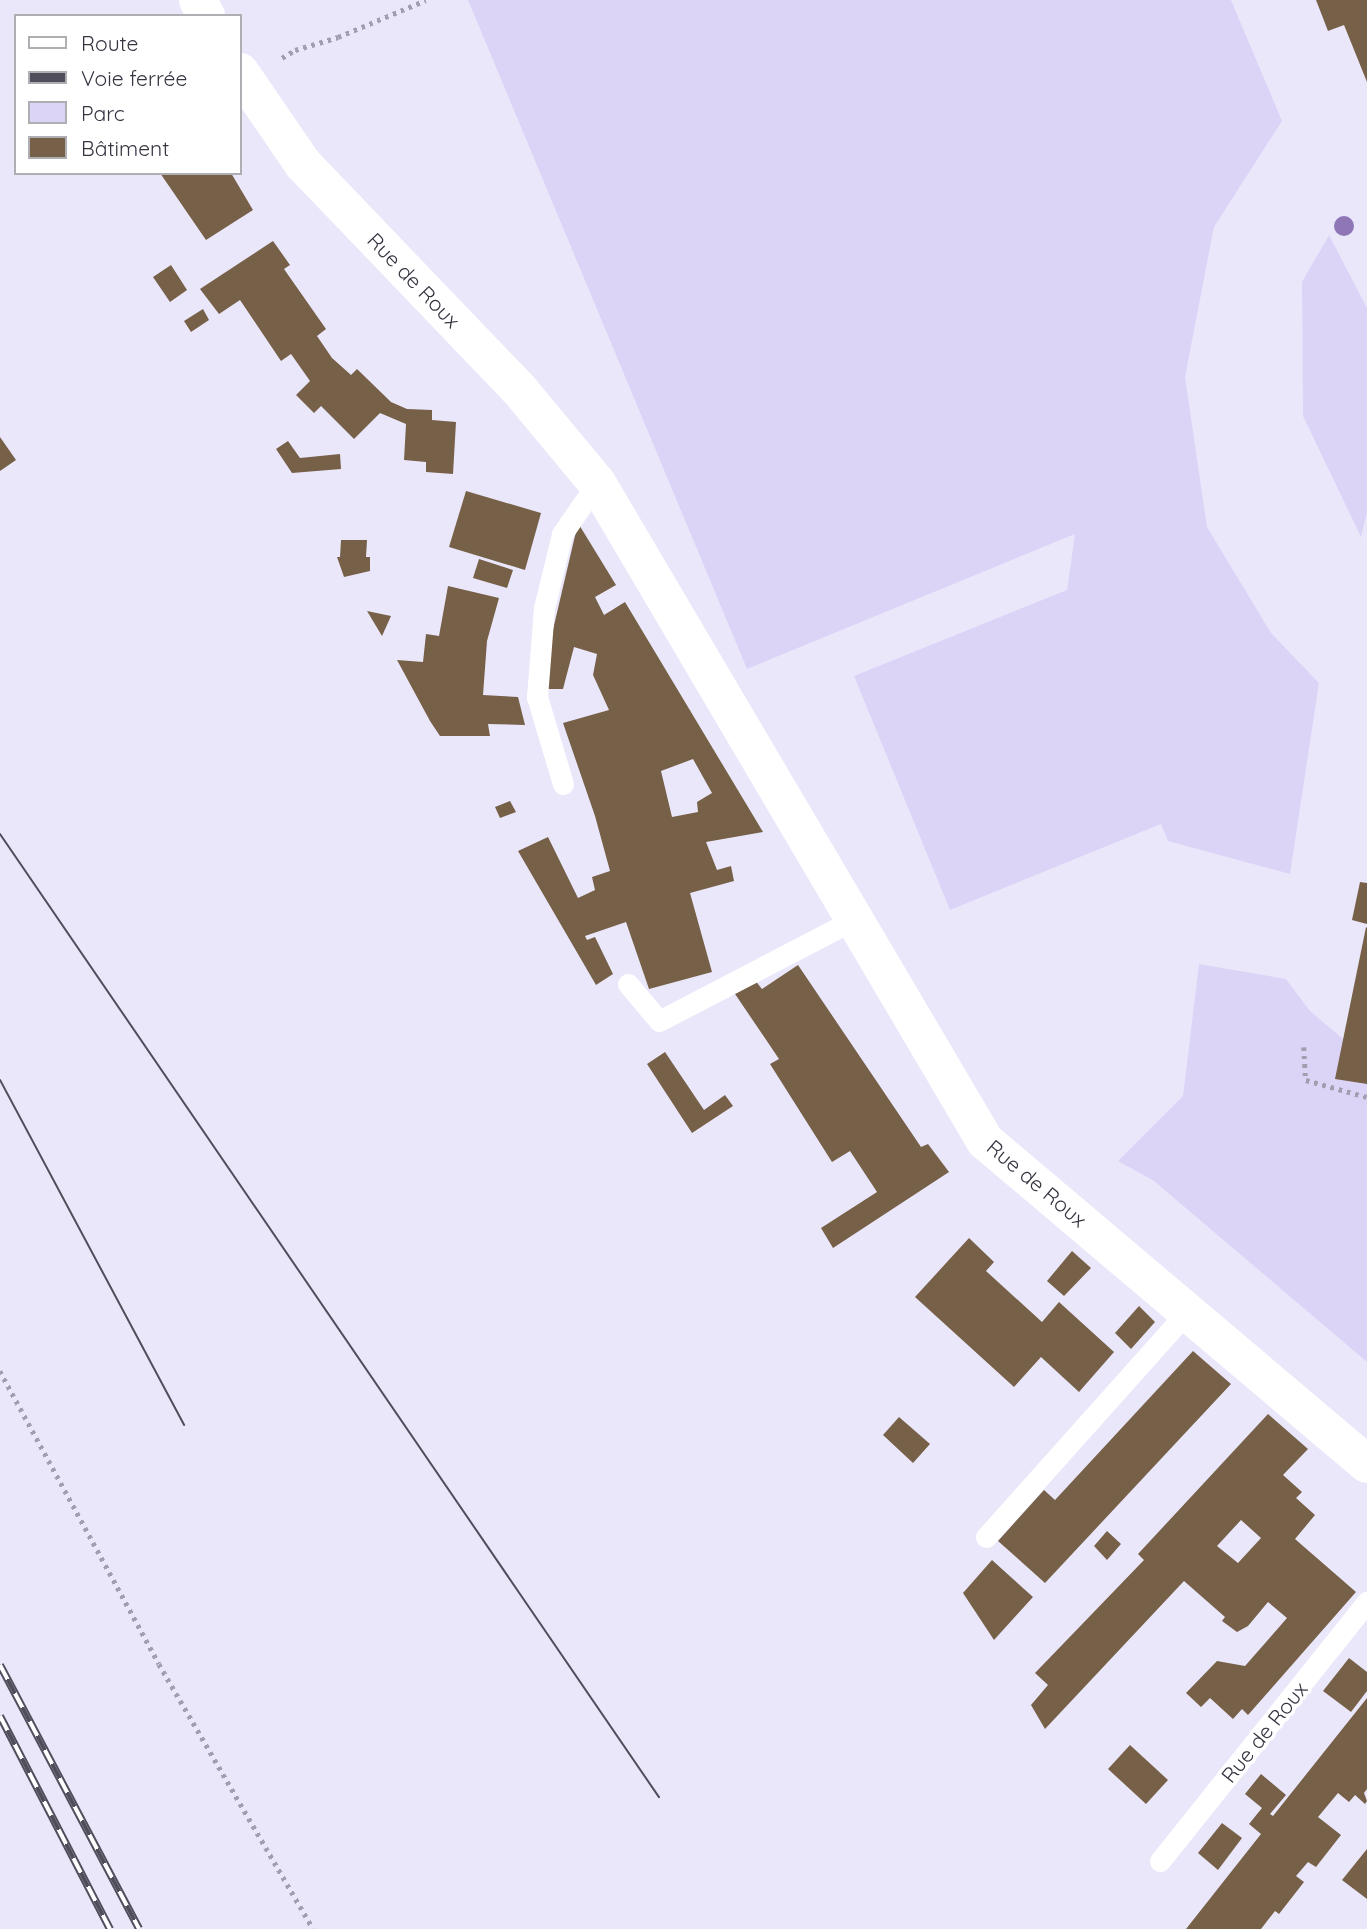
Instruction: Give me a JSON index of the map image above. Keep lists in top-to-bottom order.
{
  "streets": {
    "street": ["Rue de Roux"]
  },
  "legend": [
    "Route",
    "Voie ferrée",
    "Parc",
    "Bâtiment"
  ]
}
